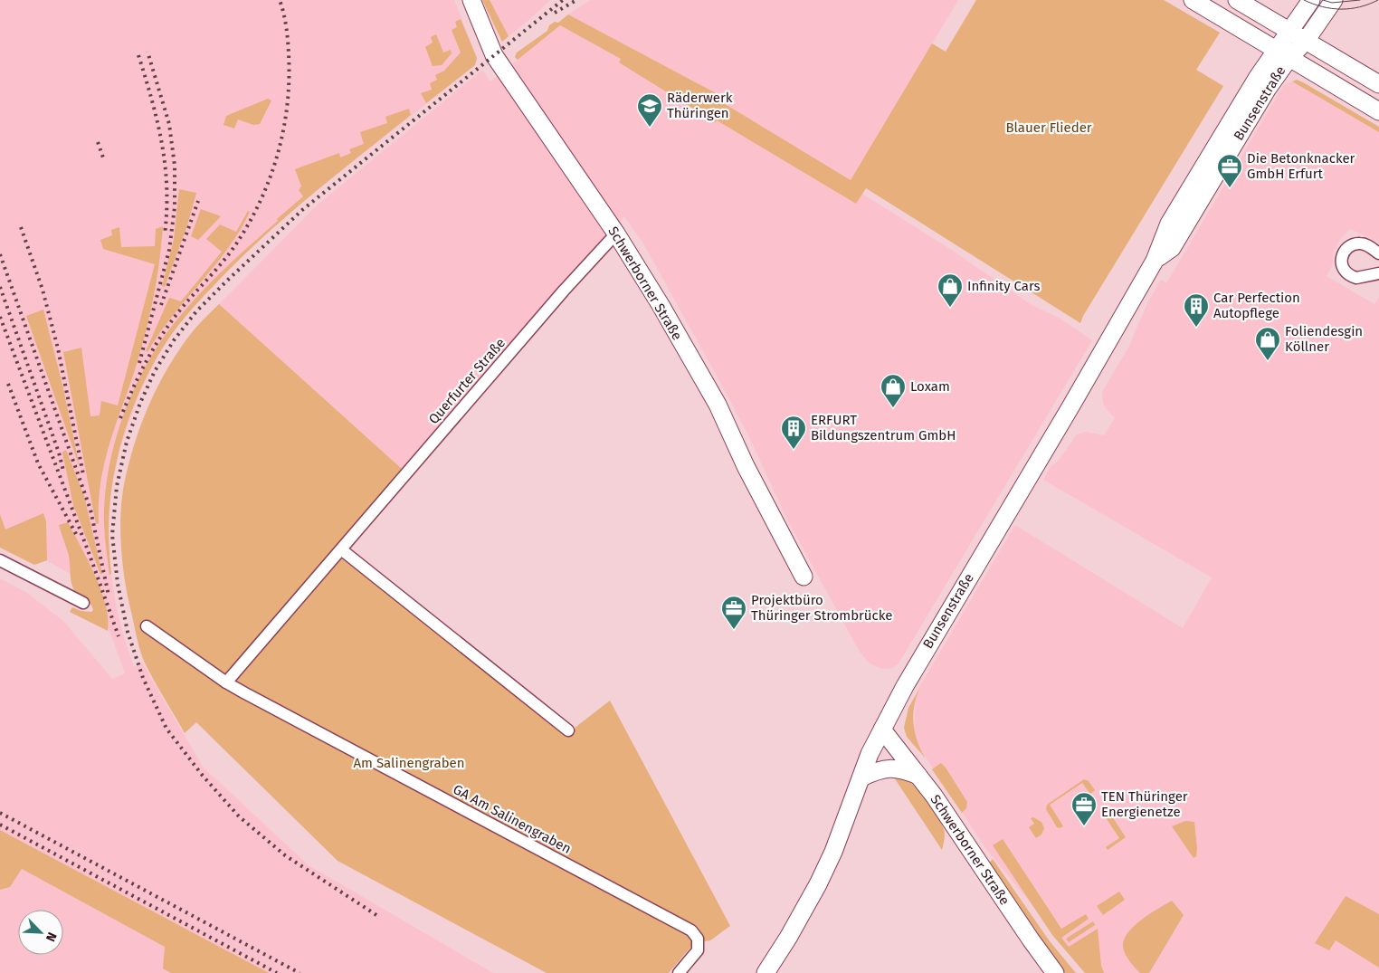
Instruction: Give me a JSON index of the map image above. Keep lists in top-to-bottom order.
{
  "streets": {
    "main road": ["Bunsenstraße", "Schwerborner Straße"],
    "street": ["Querfurter Straße", "GA Am Salinengraben"]
  },
  "crossings": [
    ["Bunsenstraße", "Schwerborner Straße"],
    ["Schwerborner Straße", "Querfurter Straße"]
  ],
  "parks": ["Blauer Flieder", "Am Salinengraben"],
  "places": {
    "school or university": ["Räderwerk Thüringen"],
    "office": ["Die Betonknacker GmbH Erfurt", "Projektbüro Thüringer Strombrücke", "TEN Thüringer Energienetze"],
    "shop": ["Infinity Cars", "Foliendesgin Köllner", "Loxam"],
    "building": ["Car Perfection Autopflege", "ERFURT Bildungszentrum GmbH"]
  },
  "north": "bottom right"
}
